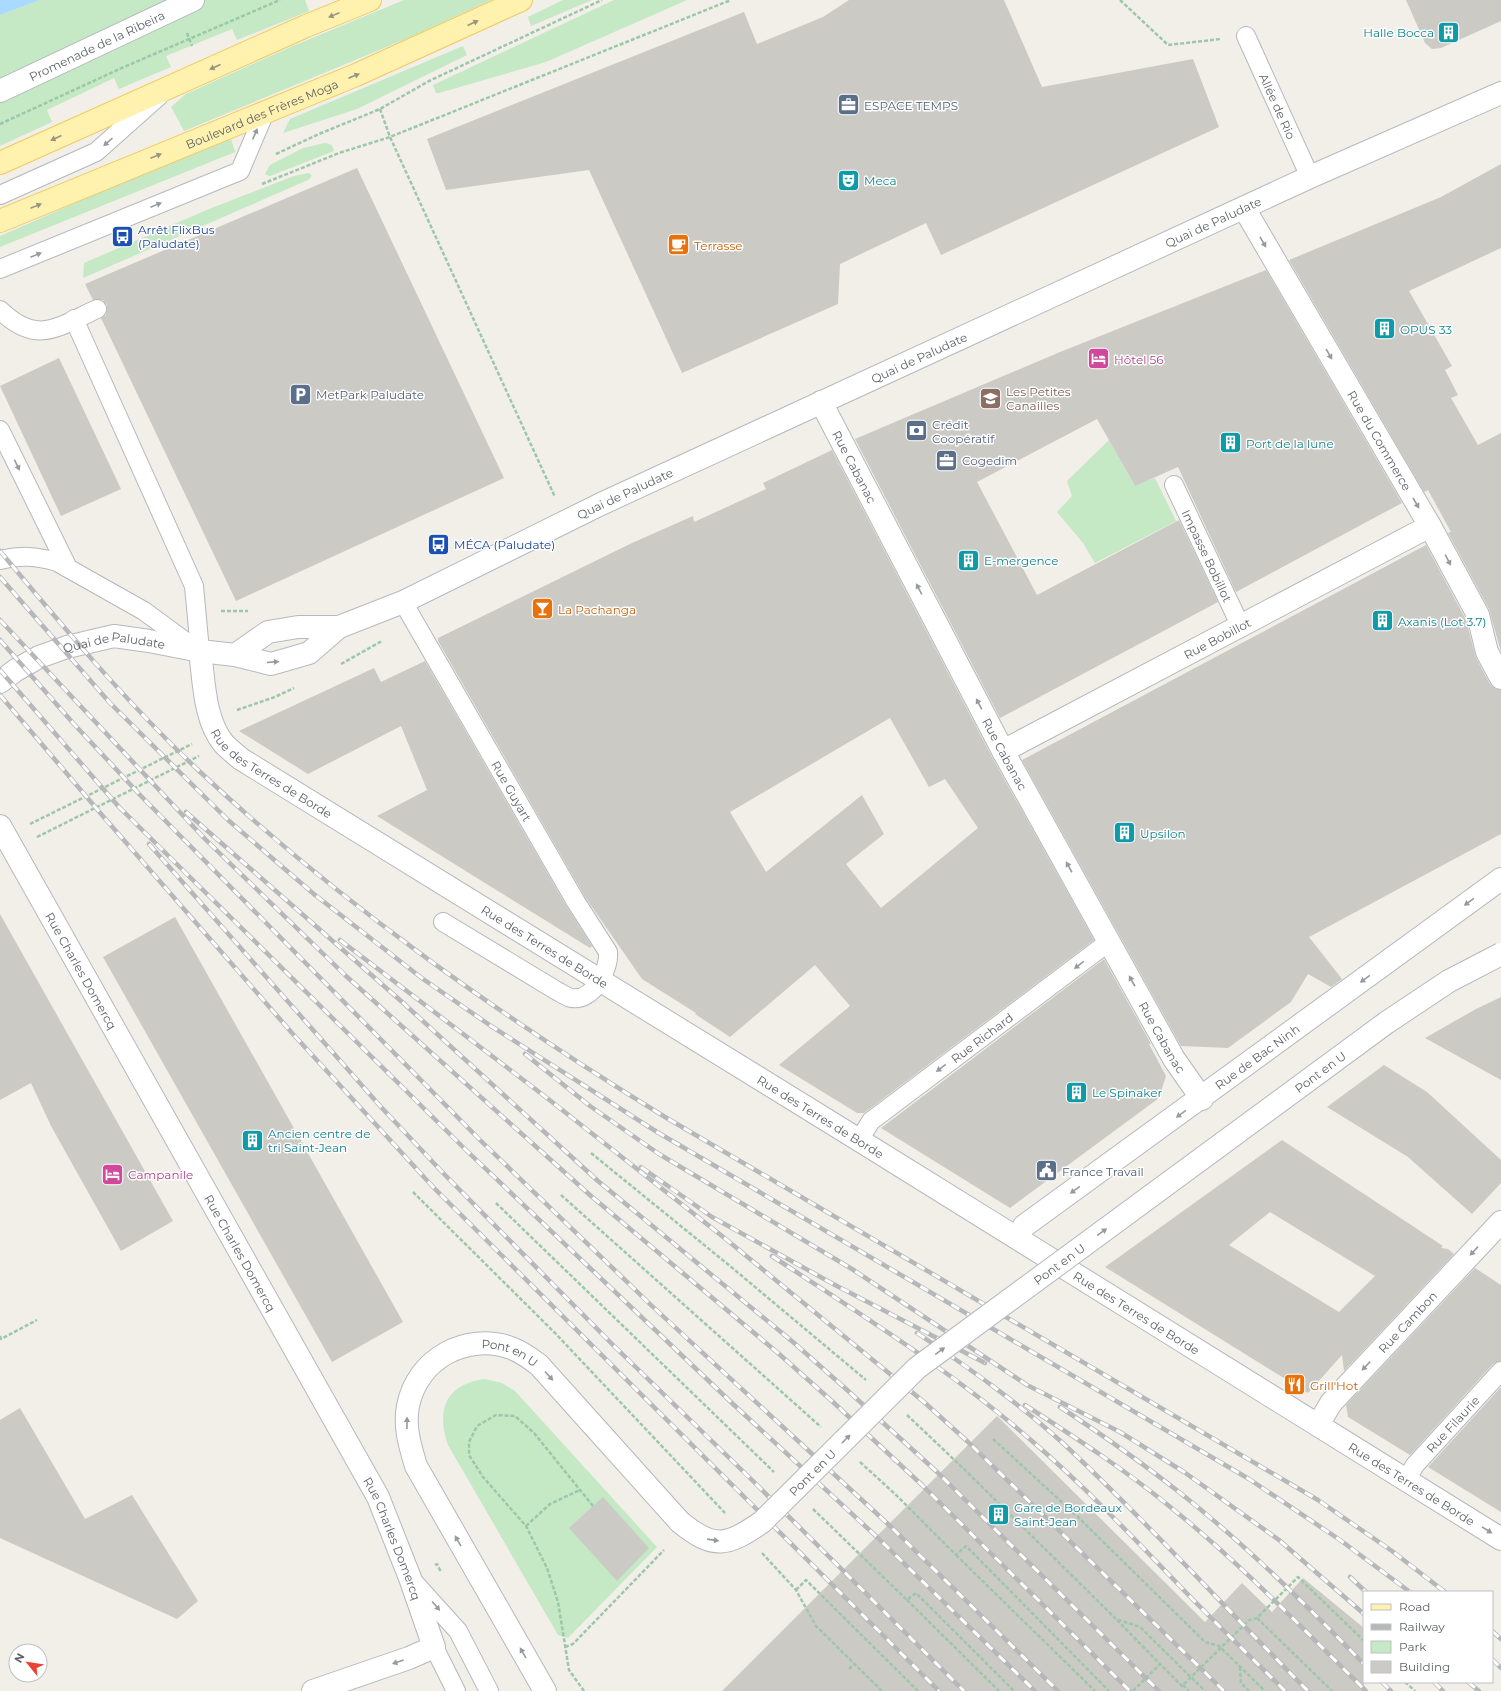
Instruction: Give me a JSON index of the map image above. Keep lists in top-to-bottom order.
{
  "streets": {
    "main road": ["Boulevard des Frères Moga"],
    "street": [
      "Promenade de la Ribeira",
      "Quai de Paludate",
      "Rue du Commerce",
      "Rue Cabanac",
      "Rue Bobillot",
      "Rue des Terres de Borde",
      "Rue Charles Domercq",
      "Rue de Bac Ninh",
      "Pont en U",
      "Rue Cambon"
    ],
    "lane": [
      "Allée de Rio",
      "Impasse Bobillot",
      "Rue Guyart",
      "Rue Richard",
      "Rue Filaurie"
    ]
  },
  "crossings": [
    ["Allée de Rio", "Quai de Paludate"],
    ["Quai de Paludate", "Rue du Commerce"],
    ["Quai de Paludate", "Rue Cabanac"],
    ["Quai de Paludate", "Rue des Terres de Borde"],
    ["Quai de Paludate", "Rue Guyart"],
    ["Rue du Commerce", "Rue Bobillot"],
    ["Rue Cabanac", "Rue Bobillot"],
    ["Rue Cabanac", "Rue Richard"],
    ["Rue Cabanac", "Rue de Bac Ninh"],
    ["Impasse Bobillot", "Rue Bobillot"],
    ["Rue des Terres de Borde", "Rue Guyart"],
    ["Rue des Terres de Borde", "Rue Richard"],
    ["Rue des Terres de Borde", "Rue de Bac Ninh"],
    ["Rue des Terres de Borde", "Rue Cambon"],
    ["Rue des Terres de Borde", "Rue Filaurie"]
  ],
  "one_way": [
    "Rue du Commerce",
    "Rue Cabanac",
    "Rue Richard",
    "Rue de Bac Ninh",
    "Rue Cambon"
  ],
  "places": {
    "building": [
      "Halle Bocca",
      "OPUS 33",
      "Port de la lune",
      "E-mergence",
      "Axanis (Lot 3.7)",
      "Upsilon",
      "Le Spinaker",
      "Ancien centre de tri Saint-Jean",
      "Gare de Bordeaux Saint-Jean"
    ],
    "office": ["ESPACE TEMPS", "Cogedim"],
    "theatre": ["Meca"],
    "bus stop": ["Arrêt FlixBus (Paludate)", "MÉCA (Paludate)"],
    "cafe": ["Terrasse"],
    "hotel": ["Hôtel 56", "Campanile"],
    "parking": ["MetPark Paludate"],
    "school or university": ["Les Petites Canailles"],
    "bank": ["Crédit Coopératif"],
    "bar": ["La Pachanga"],
    "public building": ["France Travail"],
    "restaurant": ["Grill'Hot"]
  },
  "legend": [
    "Road",
    "Railway",
    "Park",
    "Building"
  ],
  "north": "top left"
}
